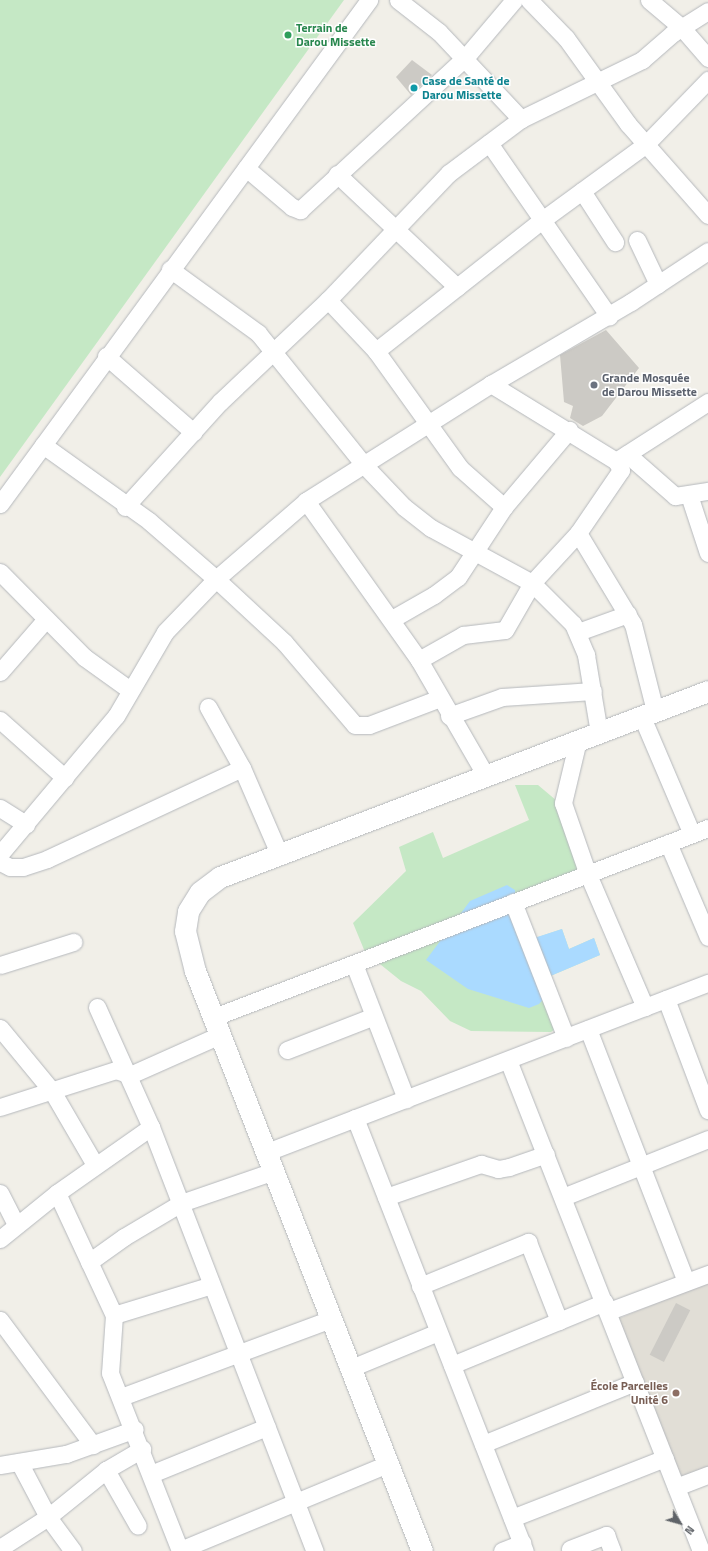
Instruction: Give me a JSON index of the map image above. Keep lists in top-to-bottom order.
{
  "places": [
    "Terrain de Darou Missette",
    "Case de Santé de Darou Missette",
    "Grande Mosquée de Darou Missette",
    "École Parcelles Unité 6"
  ],
  "north": "bottom right"
}
